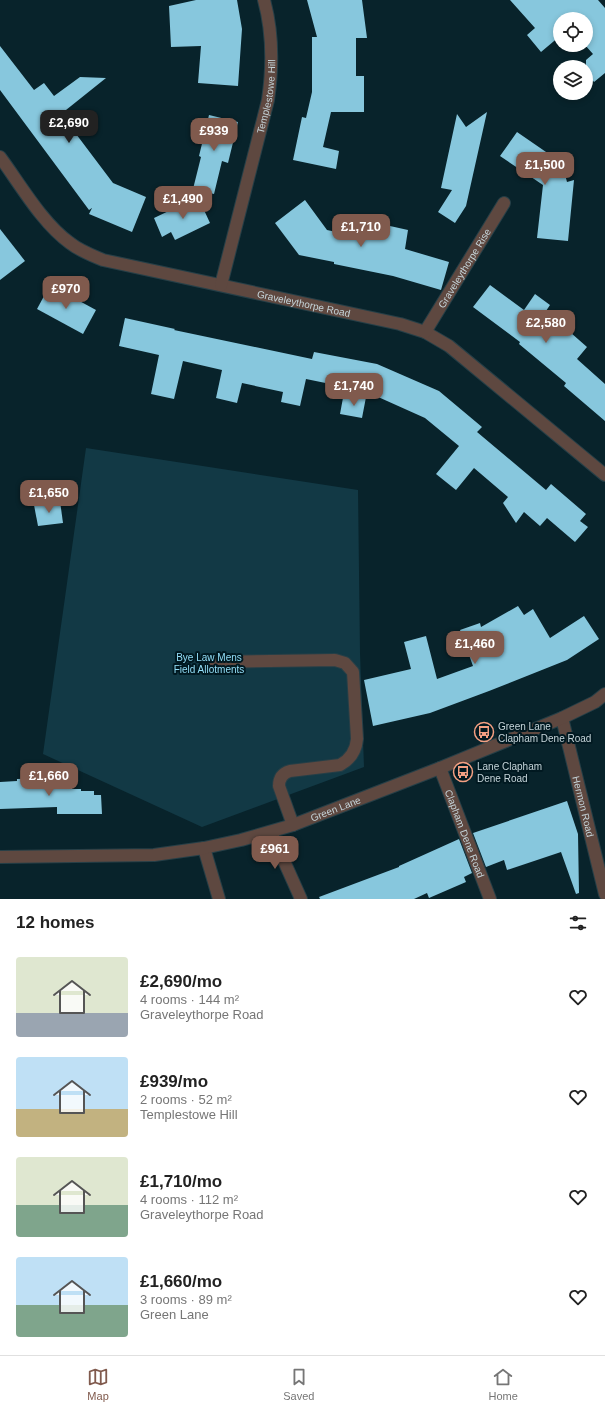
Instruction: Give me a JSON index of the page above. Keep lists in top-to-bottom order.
{
  "streets": {
    "street": [
      "Templestowe Hill",
      "Graveleythorpe Rise",
      "Graveleythorpe Road",
      "Hermon Road",
      "Green Lane",
      "Clapham Dene Road"
    ]
  },
  "crossings": [
    ["Templestowe Hill", "Graveleythorpe Road"],
    ["Graveleythorpe Rise", "Graveleythorpe Road"],
    ["Hermon Road", "Green Lane"],
    ["Green Lane", "Clapham Dene Road"]
  ],
  "parks": ["Bye Law Mens Field Allotments"],
  "places": {
    "bus stop": ["Green Lane Clapham Dene Road", "Lane Clapham Dene Road"]
  },
  "page": {
    "price": [
      "£2,690",
      "£939",
      "£1,500",
      "£1,490",
      "£1,710",
      "£970",
      "£2,580",
      "£1,740",
      "£1,650",
      "£1,460",
      "£1,660",
      "£961"
    ],
    "heading": "12 homes",
    "list": [
      {
        "name": "£2,690/mo",
        "note": "4 rooms · 144 m² · Graveleythorpe Road"
      },
      {
        "name": "£939/mo",
        "note": "2 rooms · 52 m² · Templestowe Hill"
      },
      {
        "name": "£1,710/mo",
        "note": "4 rooms · 112 m² · Graveleythorpe Road"
      },
      {
        "name": "£1,660/mo",
        "note": "3 rooms · 89 m² · Green Lane"
      }
    ],
    "tabs": ["Map", "Saved", "Home"]
  }
}
